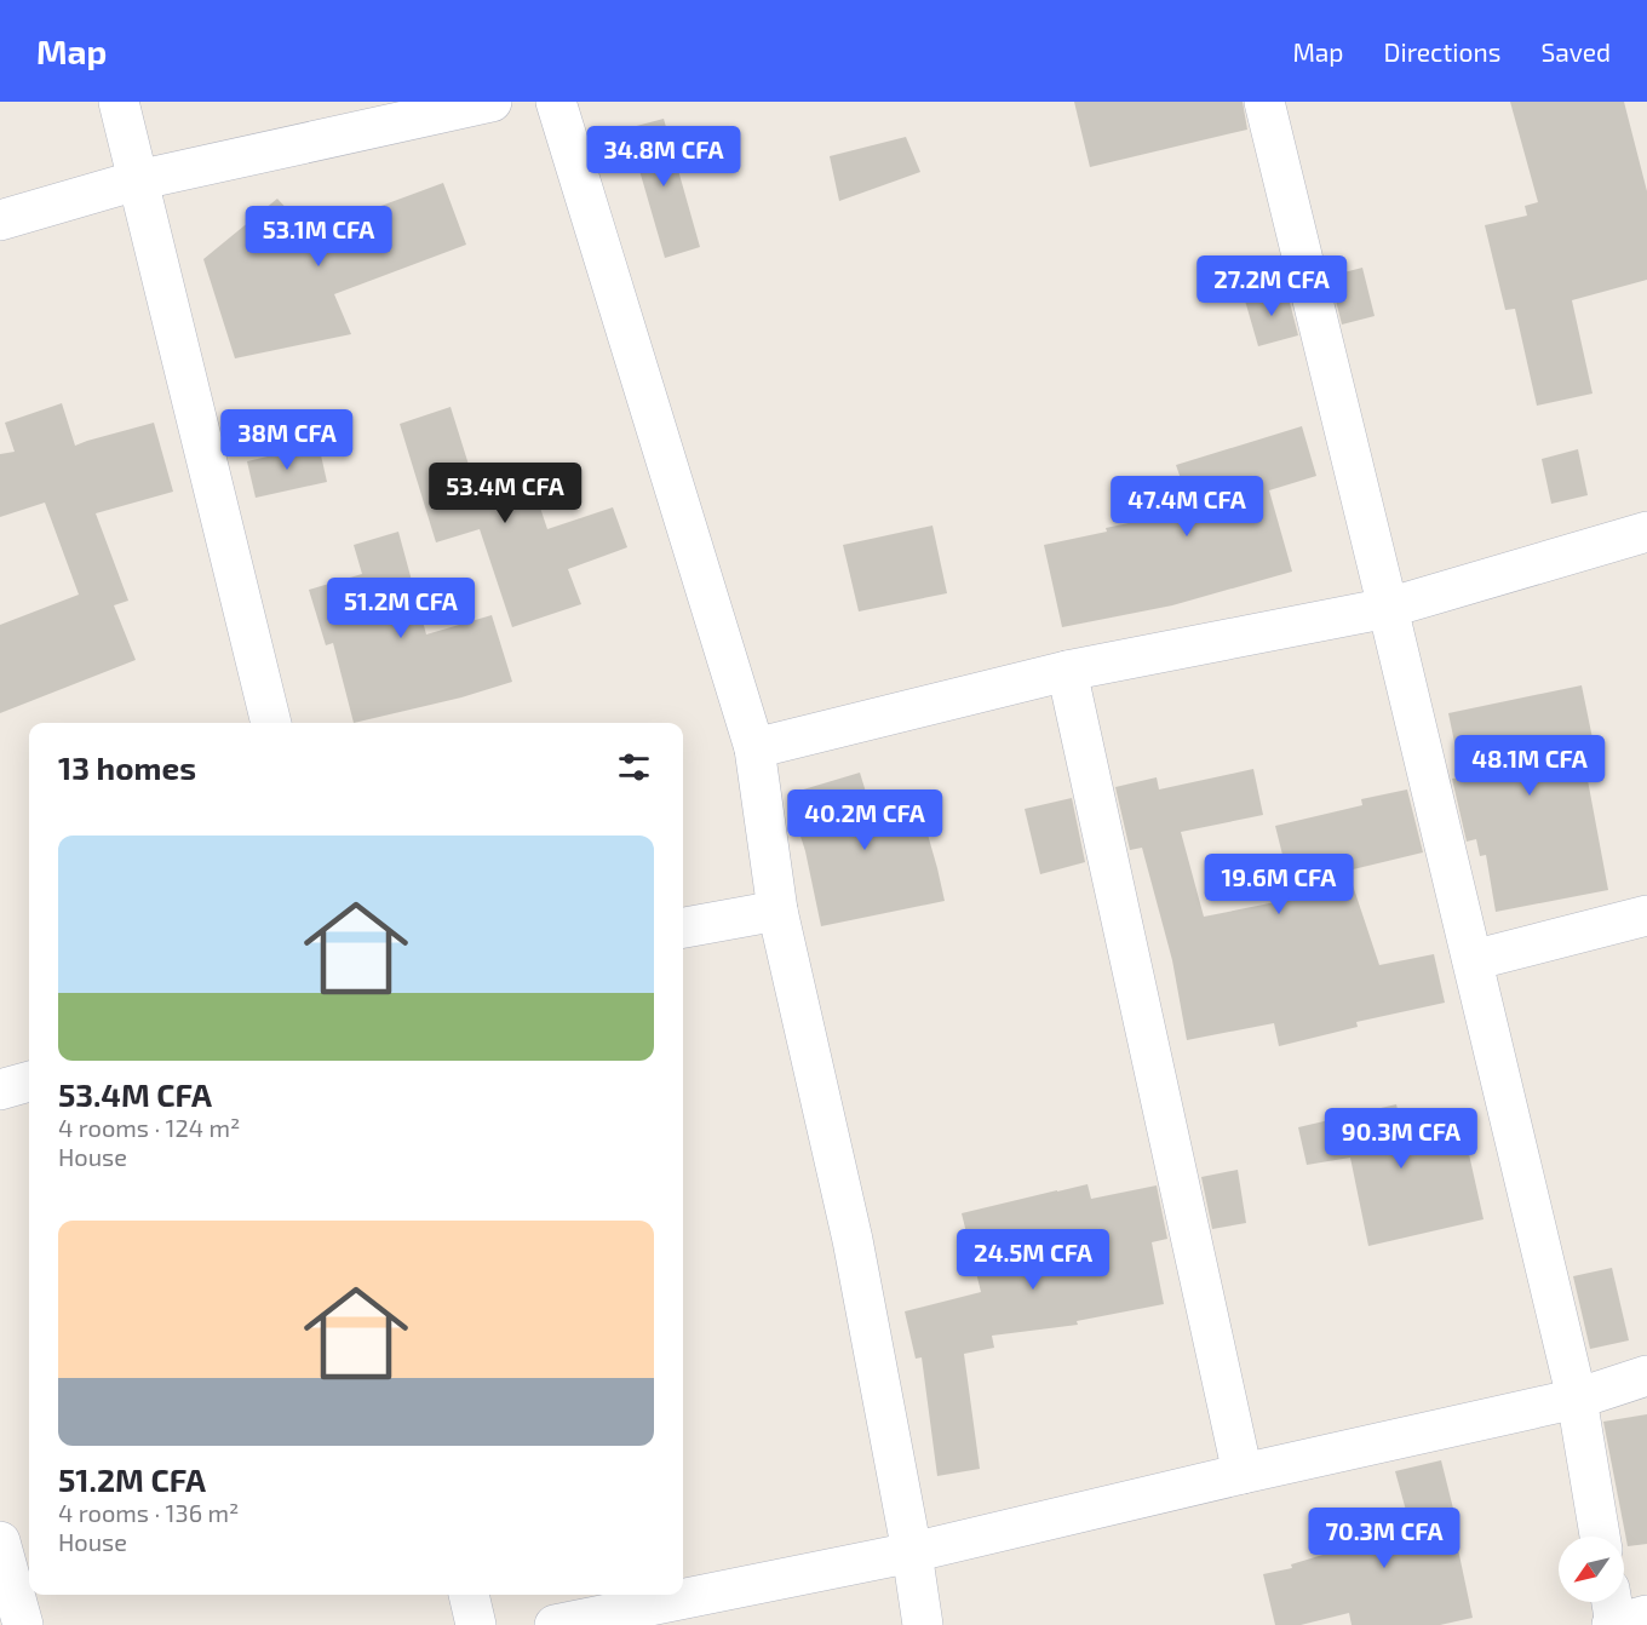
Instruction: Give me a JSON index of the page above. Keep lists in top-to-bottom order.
{
  "north": "bottom left",
  "page": {
    "header": "Map",
    "nav": ["Map", "Directions", "Saved"],
    "price": [
      "34.8M CFA",
      "53.1M CFA",
      "27.2M CFA",
      "38M CFA",
      "53.4M CFA",
      "47.4M CFA",
      "51.2M CFA",
      "48.1M CFA",
      "40.2M CFA",
      "19.6M CFA",
      "90.3M CFA",
      "24.5M CFA",
      "70.3M CFA"
    ],
    "heading": "13 homes",
    "list": [
      {
        "name": "53.4M CFA",
        "note": "4 rooms · 124 m² · House"
      },
      {
        "name": "51.2M CFA",
        "note": "4 rooms · 136 m² · House"
      }
    ]
  }
}
